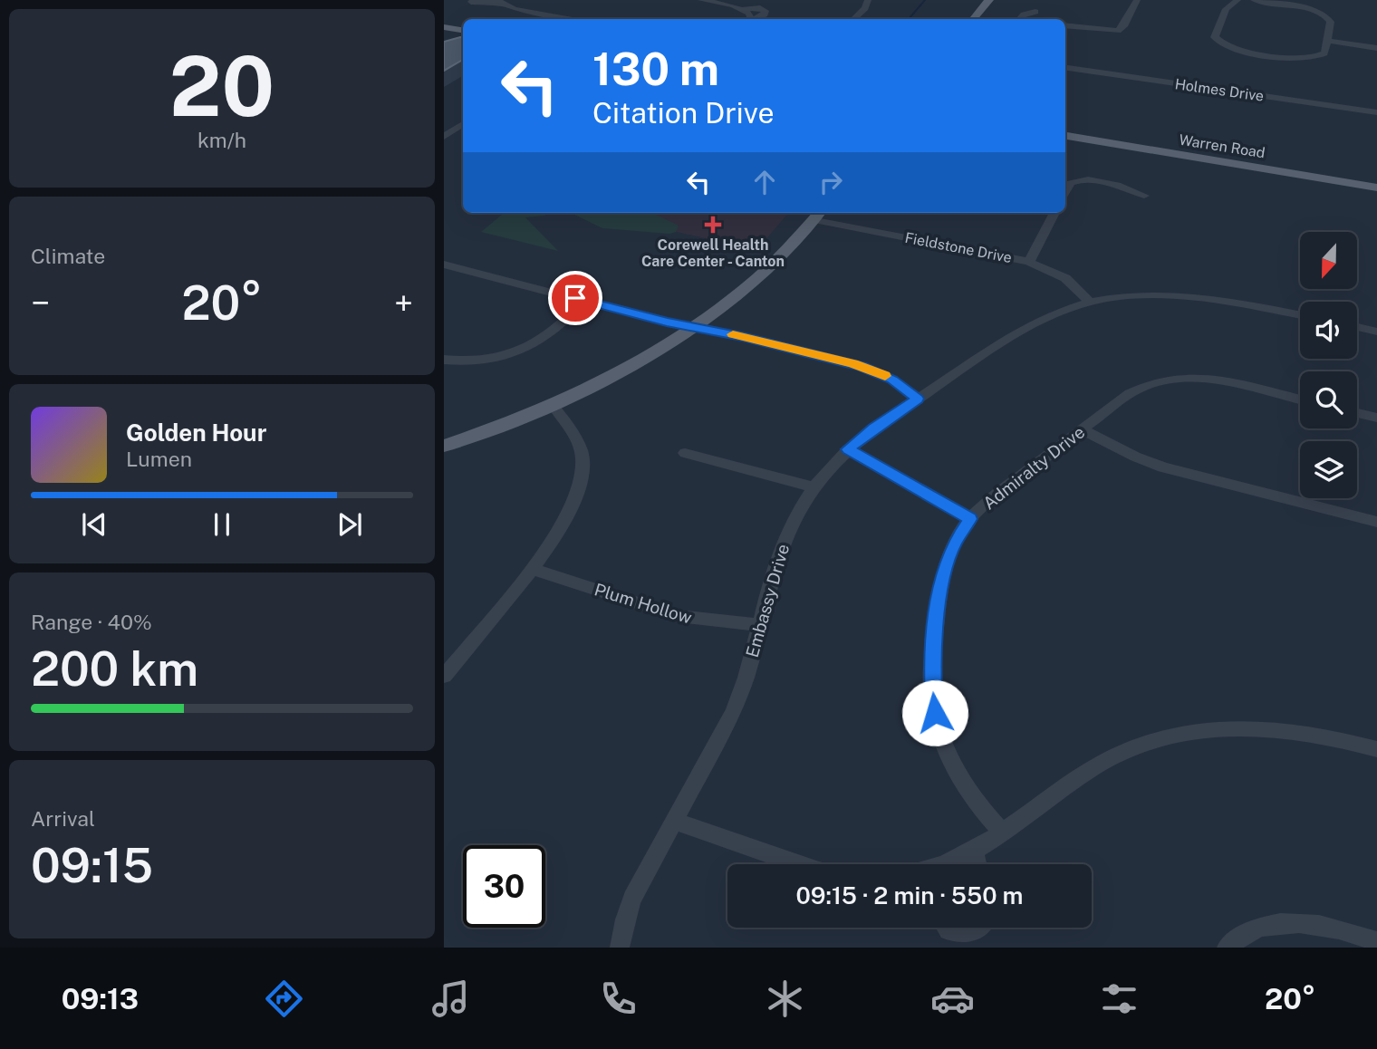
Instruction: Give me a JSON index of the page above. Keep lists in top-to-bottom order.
{
  "streets": {
    "main road": ["Warren Road"],
    "street": [
      "Holmes Drive",
      "Fieldstone Drive",
      "Admiralty Drive",
      "Embassy Drive",
      "Plum Hollow"
    ]
  },
  "crossings": [
    ["Fieldstone Drive", "Embassy Drive"],
    ["Embassy Drive", "Plum Hollow"]
  ],
  "places": {
    "health": ["Corewell Health Care Center - Canton"]
  },
  "north": "bottom",
  "page": {
    "tile": [
      ["20", "km/h"],
      "Climate",
      ["Range · 40%", "200 km"],
      ["Arrival", "09:15"]
    ],
    "turn": ["130 m", "Citation Drive"],
    "heat": ["−", "20°", "+"],
    "song": ["Golden Hour", "Lumen"],
    "limit": "30",
    "trip": "09:15 · 2 min · 550 m",
    "tabs": ["09:13", "20°"]
  }
}
